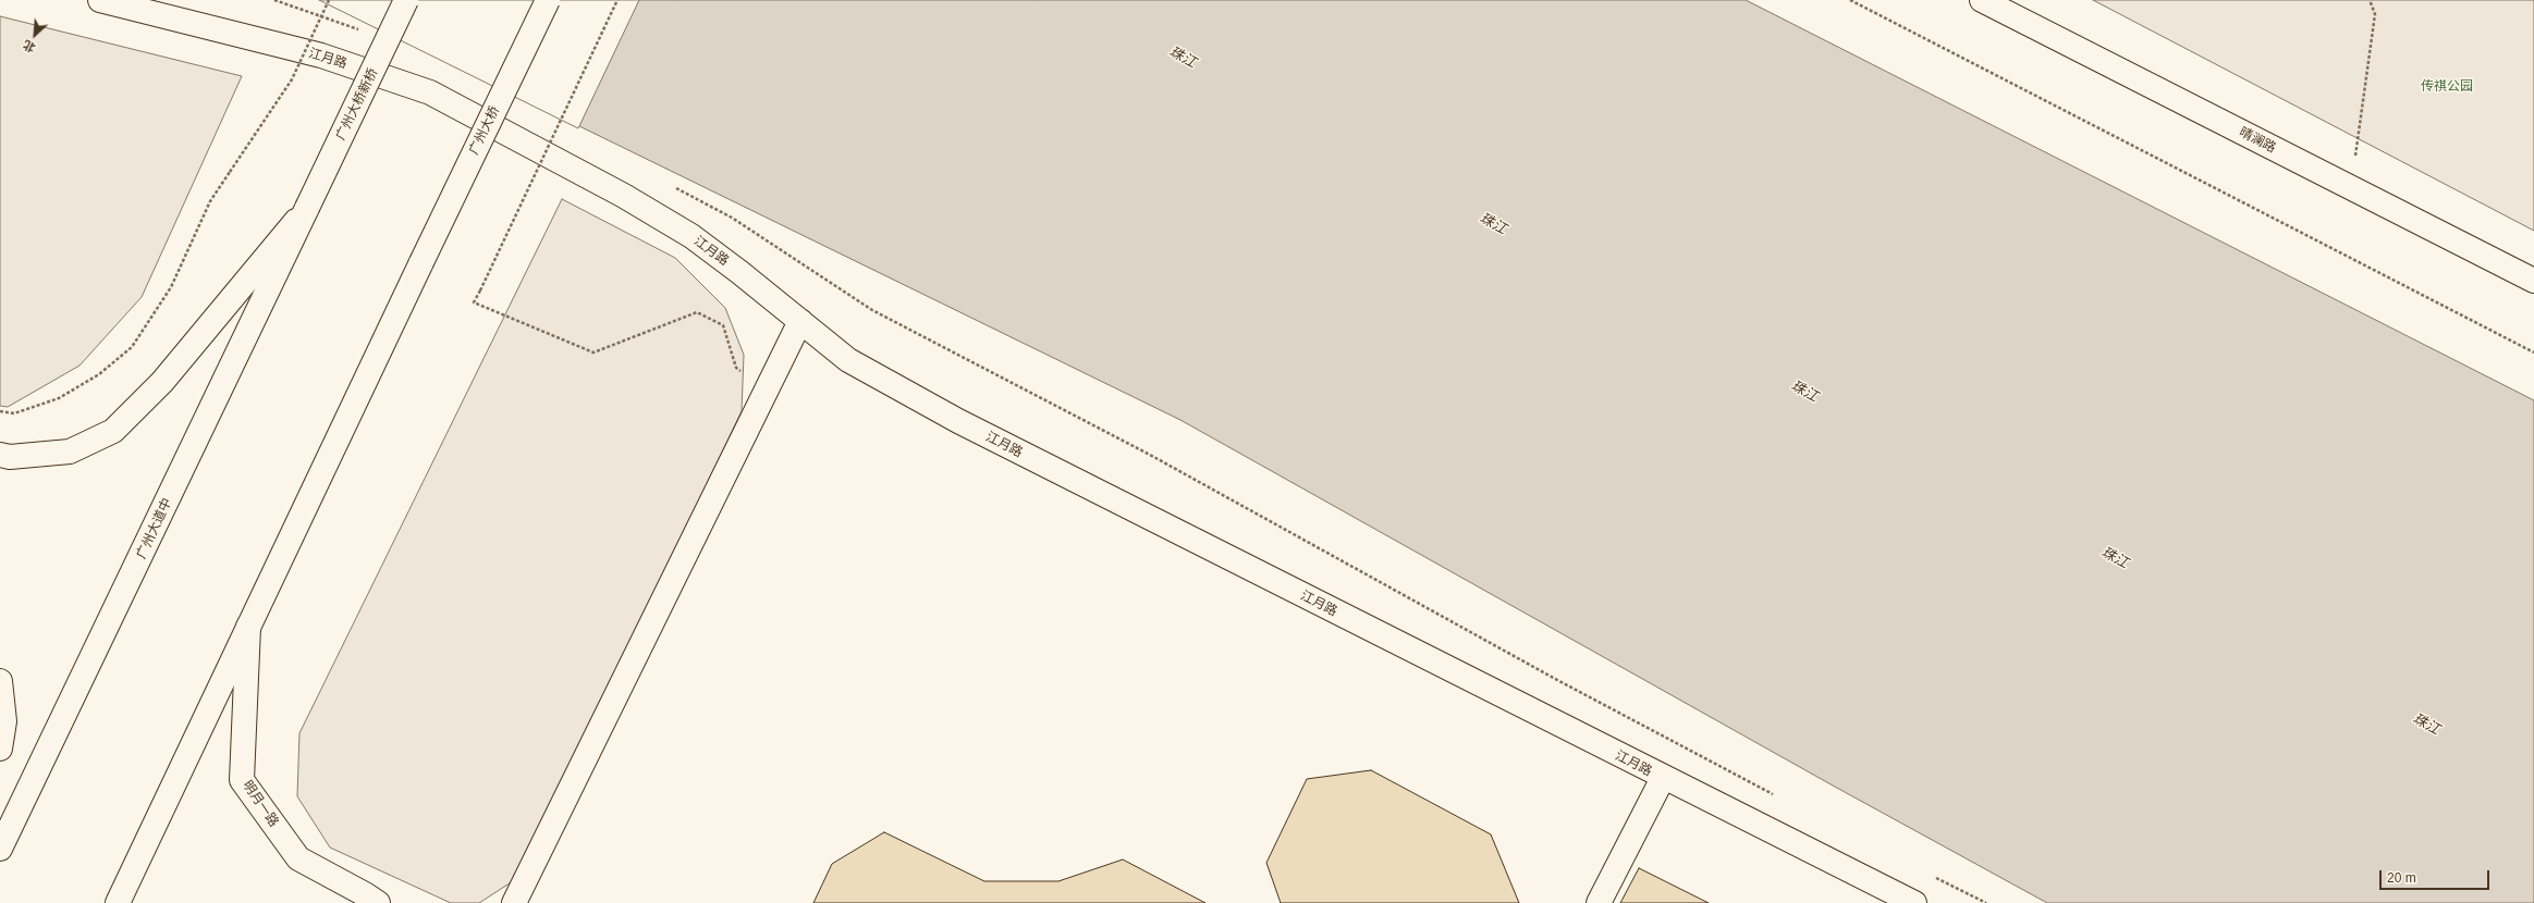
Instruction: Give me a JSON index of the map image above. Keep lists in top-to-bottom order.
{
  "streets": {
    "main road": [
      "江月路",
      "广州大桥新桥",
      "广州大桥",
      "晴澜路",
      "广州大道中",
      "明月一路"
    ]
  },
  "crossings": [
    ["广州大桥新桥", "广州大道中"],
    ["广州大桥", "明月一路"]
  ],
  "water": ["珠江"],
  "parks": ["传祺公园"],
  "scale_bar": "20 m",
  "north": "bottom left"
}
